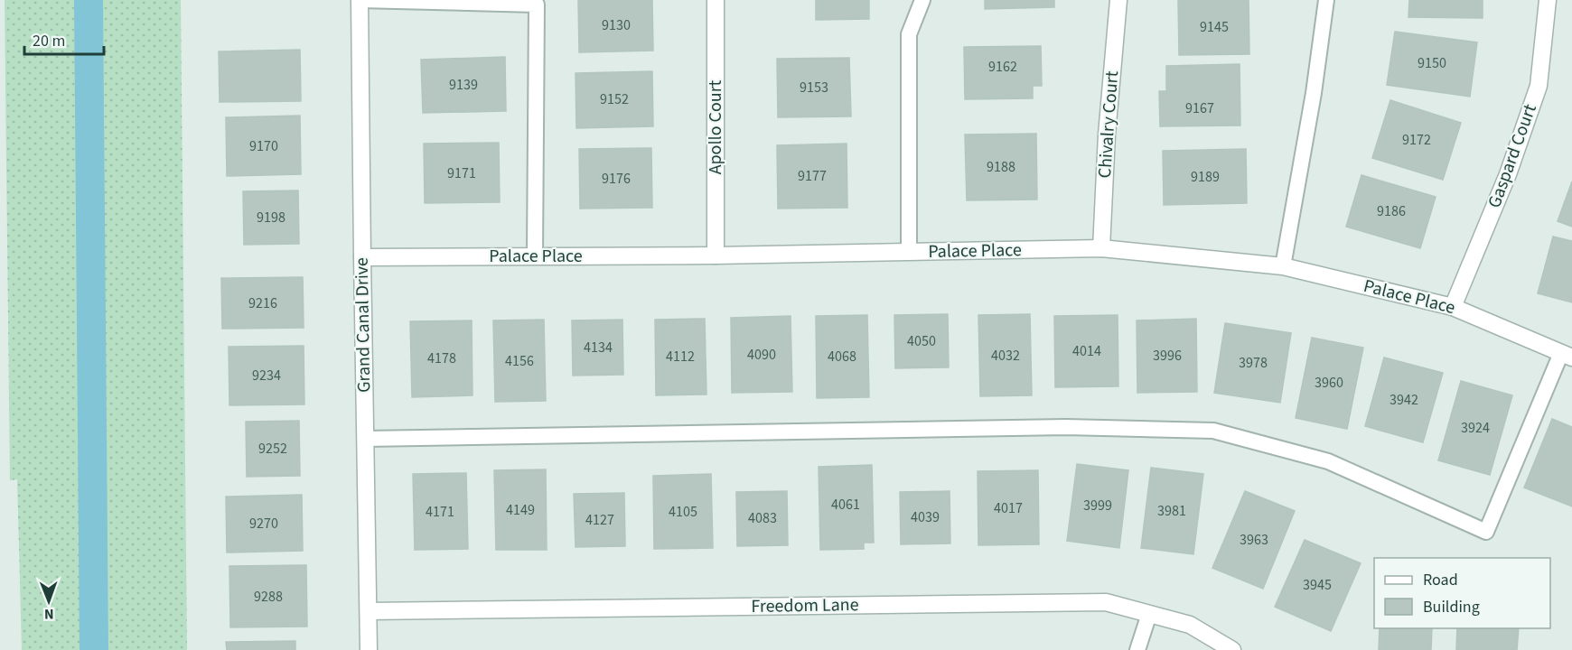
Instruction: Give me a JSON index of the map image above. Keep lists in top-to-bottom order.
{
  "streets": {
    "street": [
      "Chivalry Court",
      "Apollo Court",
      "Gaspard Court",
      "Palace Place",
      "Grand Canal Drive",
      "Freedom Lane"
    ]
  },
  "crossings": [
    ["Chivalry Court", "Palace Place"],
    ["Apollo Court", "Palace Place"],
    ["Gaspard Court", "Palace Place"],
    ["Palace Place", "Grand Canal Drive"],
    ["Grand Canal Drive", "Freedom Lane"]
  ],
  "house_numbers": [
    "9130",
    "9145",
    "9150",
    "9162",
    "9139",
    "9153",
    "9152",
    "9167",
    "9172",
    "9170",
    "9188",
    "9171",
    "9177",
    "9189",
    "9176",
    "9186",
    "9198",
    "9216",
    "4050",
    "4134",
    "4014",
    "4090",
    "4032",
    "3996",
    "4112",
    "4068",
    "4178",
    "4156",
    "3978",
    "9234",
    "3960",
    "3942",
    "3924",
    "9252",
    "4061",
    "3999",
    "4017",
    "4149",
    "3981",
    "4171",
    "4105",
    "4039",
    "4083",
    "4127",
    "9270",
    "3963",
    "3945",
    "9288"
  ],
  "legend": ["Road", "Building"],
  "scale_bar": "20 m",
  "north": "bottom"
}
